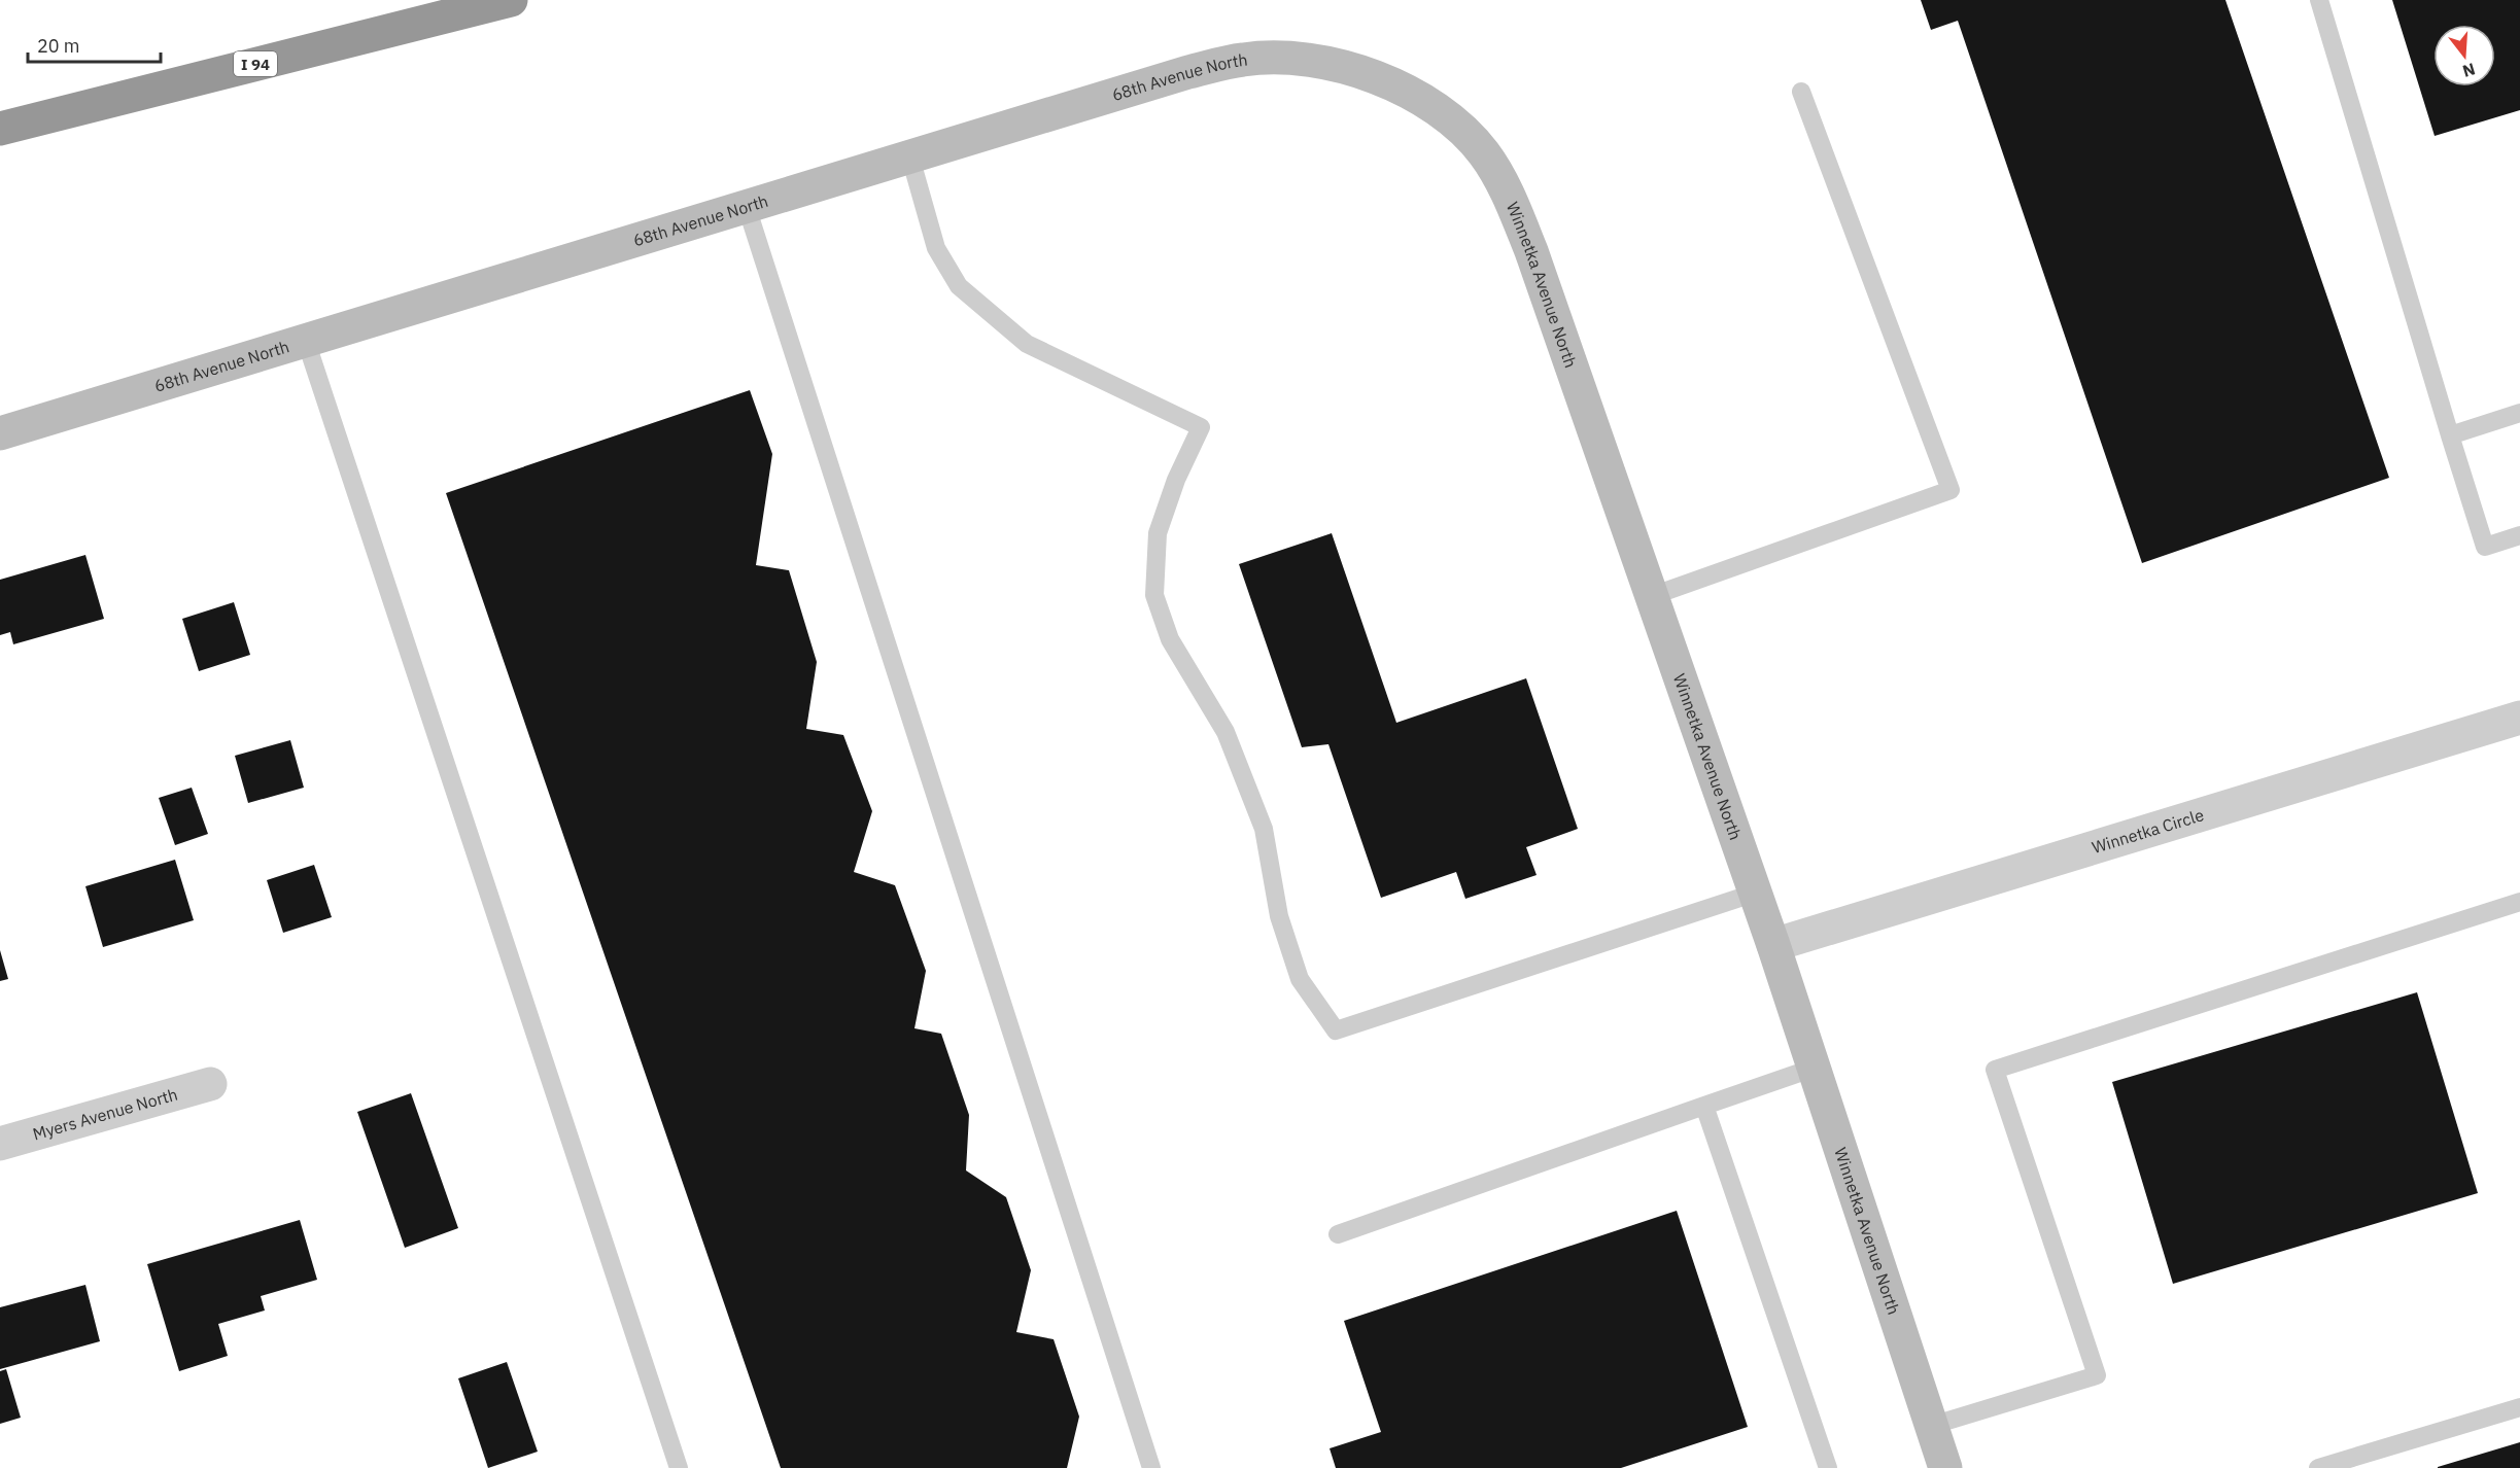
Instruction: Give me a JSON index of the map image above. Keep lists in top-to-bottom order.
{
  "streets": {
    "highway": ["I 94"],
    "street": [
      "68th Avenue North",
      "Winnetka Avenue North",
      "Winnetka Circle",
      "Myers Avenue North"
    ]
  },
  "crossings": [
    ["68th Avenue North", "Winnetka Avenue North"],
    ["Winnetka Avenue North", "Winnetka Circle"]
  ],
  "scale_bar": "20 m",
  "north": "bottom"
}
